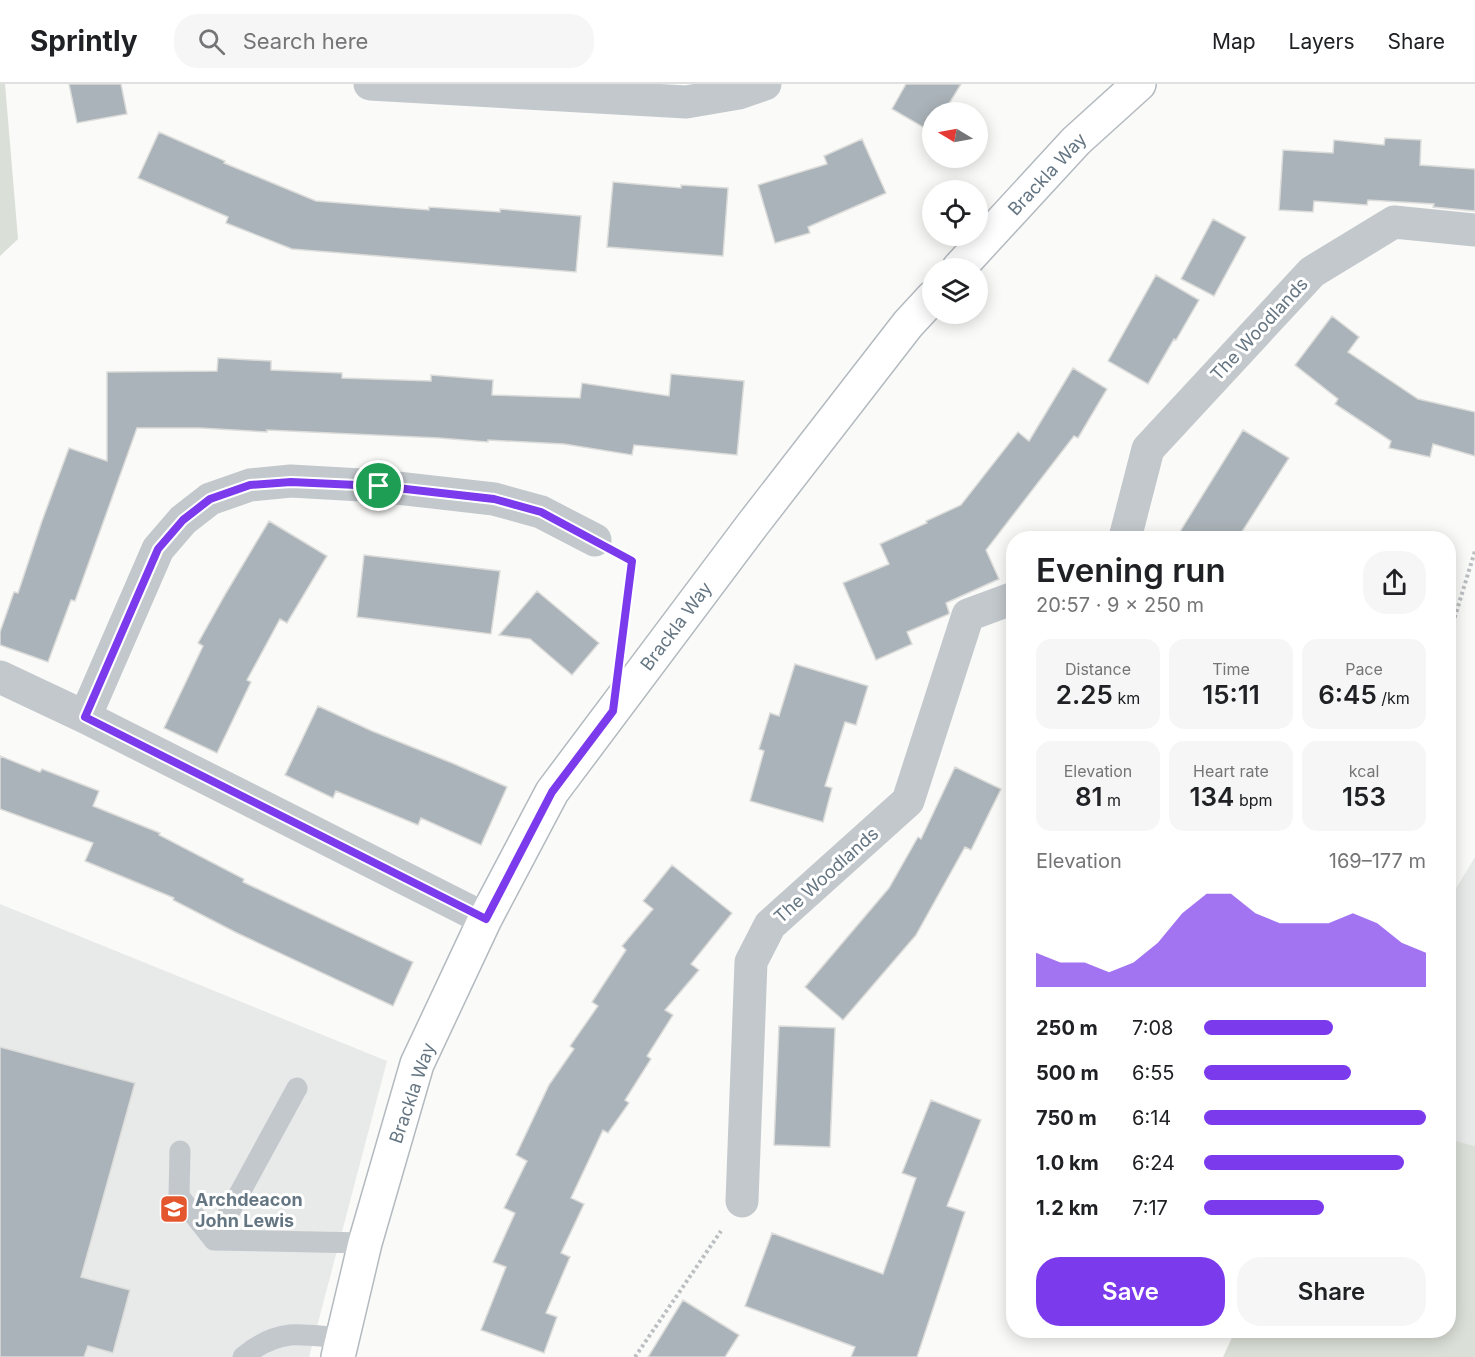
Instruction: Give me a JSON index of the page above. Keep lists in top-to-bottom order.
{
  "streets": {
    "street": ["Brackla Way", "The Woodlands"]
  },
  "places": {
    "school or university": ["Archdeacon John Lewis"]
  },
  "north": "left",
  "page": {
    "header": "Sprintly",
    "search": "Search here",
    "nav": ["Map", "Layers", "Share"],
    "heading": ["Evening run", "20:57 · 9 × 250 m"],
    "stats": [
      ["Distance", "2.25 km"],
      ["Time", "15:11"],
      ["Pace", "6:45 /km"],
      ["Elevation", "81 m"],
      ["Heart rate", "134 bpm"],
      ["kcal", "153"]
    ],
    "chart": ["Elevation", "169–177 m"],
    "list": [
      {
        "name": "250 m",
        "note": "7:08"
      },
      {
        "name": "500 m",
        "note": "6:55"
      },
      {
        "name": "750 m",
        "note": "6:14"
      },
      {
        "name": "1.0 km",
        "note": "6:24"
      },
      {
        "name": "1.2 km",
        "note": "7:17"
      }
    ],
    "buttons": ["Save", "Share"]
  }
}
